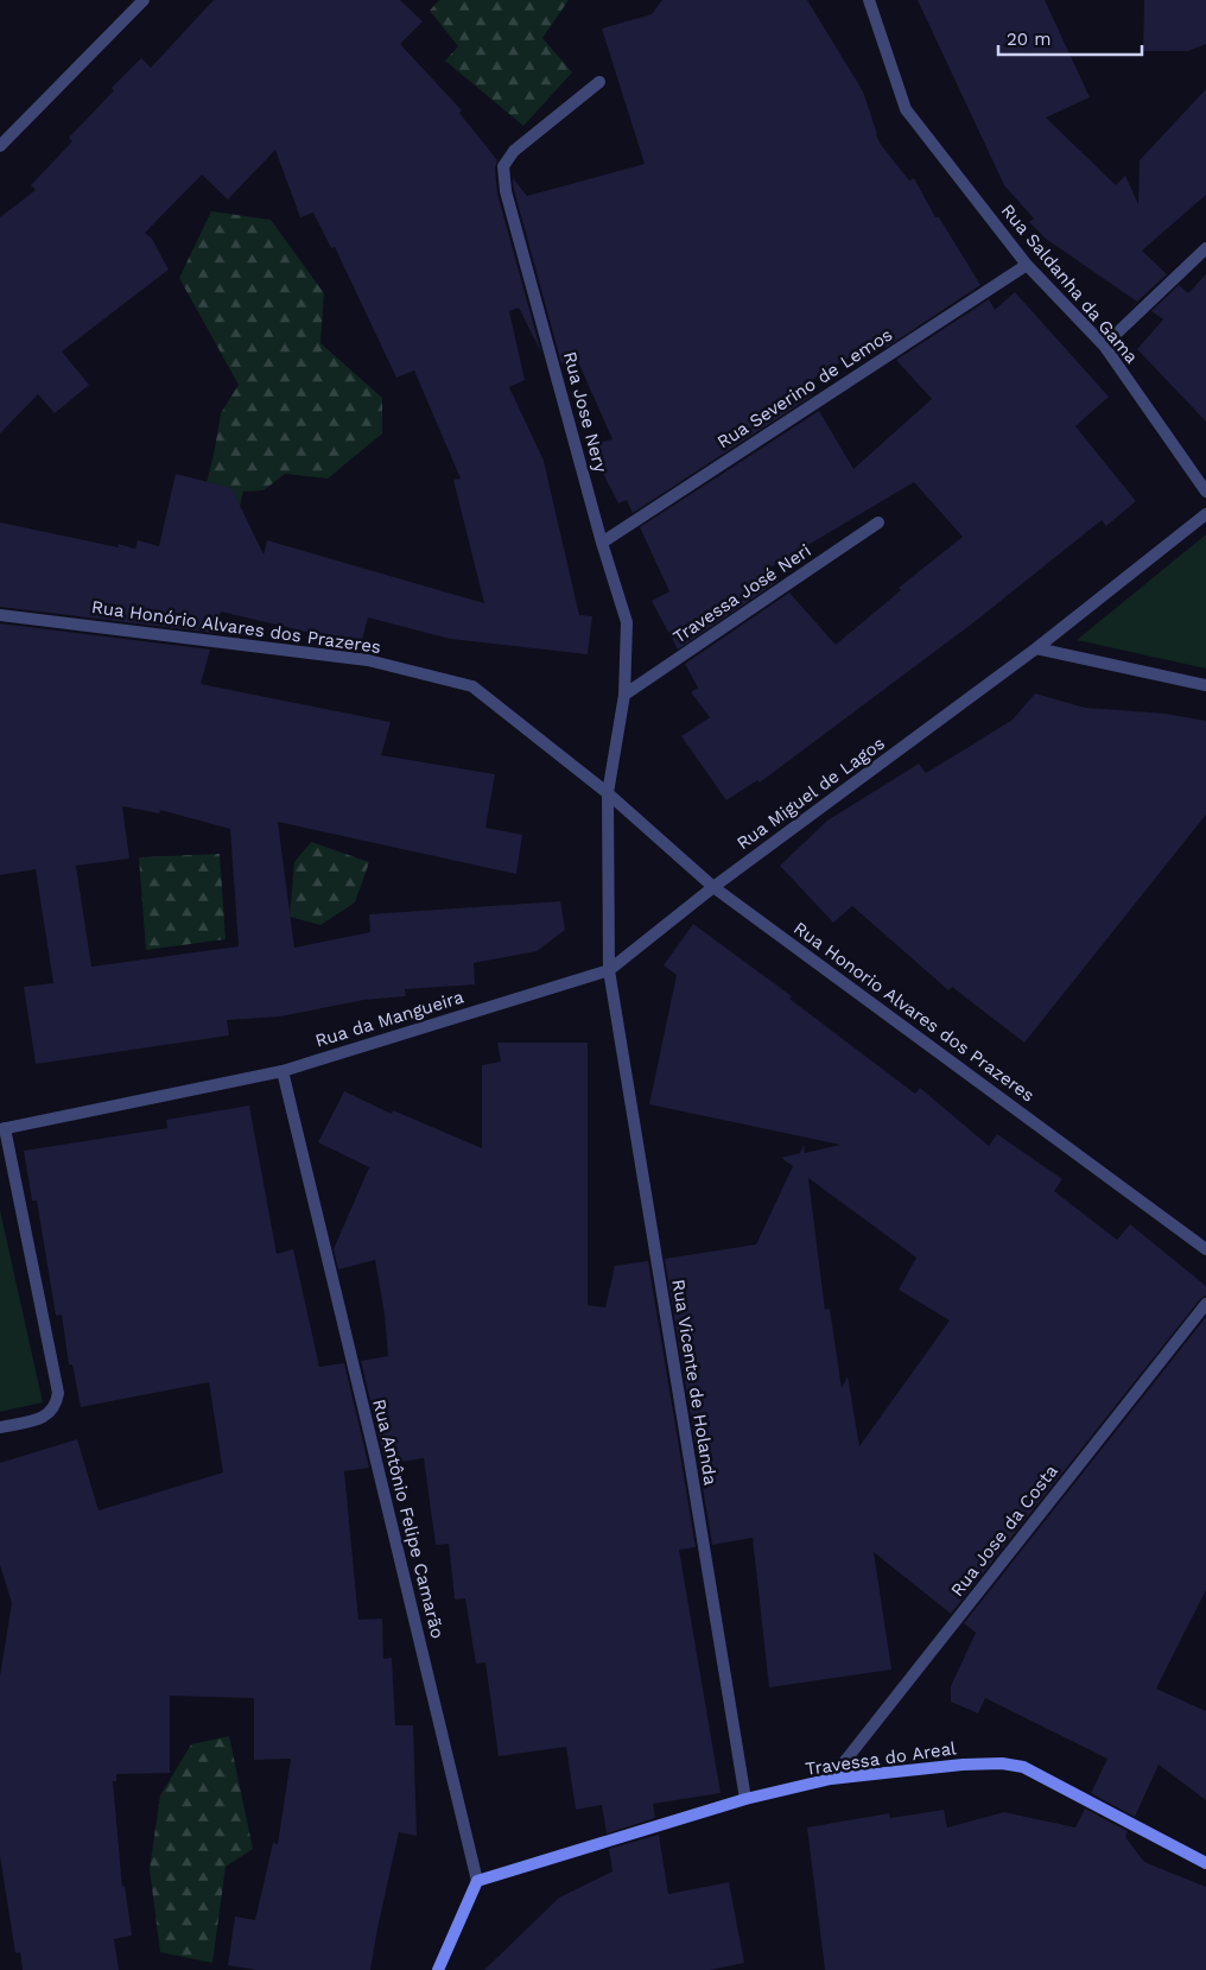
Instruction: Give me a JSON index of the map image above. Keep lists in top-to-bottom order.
{
  "streets": {
    "main road": ["Travessa do Areal"],
    "street": [
      "Rua Saldanha da Gama",
      "Rua Severino de Lemos",
      "Rua Jose Nery",
      "Travessa José Neri",
      "Rua Honório Alvares dos Prazeres",
      "Rua Miguel de Lagos",
      "Rua Honorio Alvares dos Prazeres",
      "Rua da Mangueira",
      "Rua Vicente de Holanda",
      "Rua Antônio Felipe Camarão",
      "Rua Jose da Costa"
    ]
  },
  "crossings": [
    ["Rua Saldanha da Gama", "Rua Severino de Lemos"],
    ["Rua Severino de Lemos", "Rua Jose Nery"],
    ["Rua Jose Nery", "Travessa José Neri"],
    ["Rua Jose Nery", "Rua Honório Alvares dos Prazeres"],
    ["Rua Jose Nery", "Rua Honorio Alvares dos Prazeres"],
    ["Rua Honório Alvares dos Prazeres", "Rua Honorio Alvares dos Prazeres"],
    ["Rua Miguel de Lagos", "Rua Honorio Alvares dos Prazeres"],
    ["Rua Miguel de Lagos", "Rua da Mangueira"],
    ["Rua Miguel de Lagos", "Rua Vicente de Holanda"],
    ["Rua da Mangueira", "Rua Vicente de Holanda"],
    ["Rua da Mangueira", "Rua Antônio Felipe Camarão"],
    ["Rua Vicente de Holanda", "Travessa do Areal"],
    ["Rua Antônio Felipe Camarão", "Travessa do Areal"],
    ["Rua Jose da Costa", "Travessa do Areal"]
  ],
  "scale_bar": "20 m"
}
